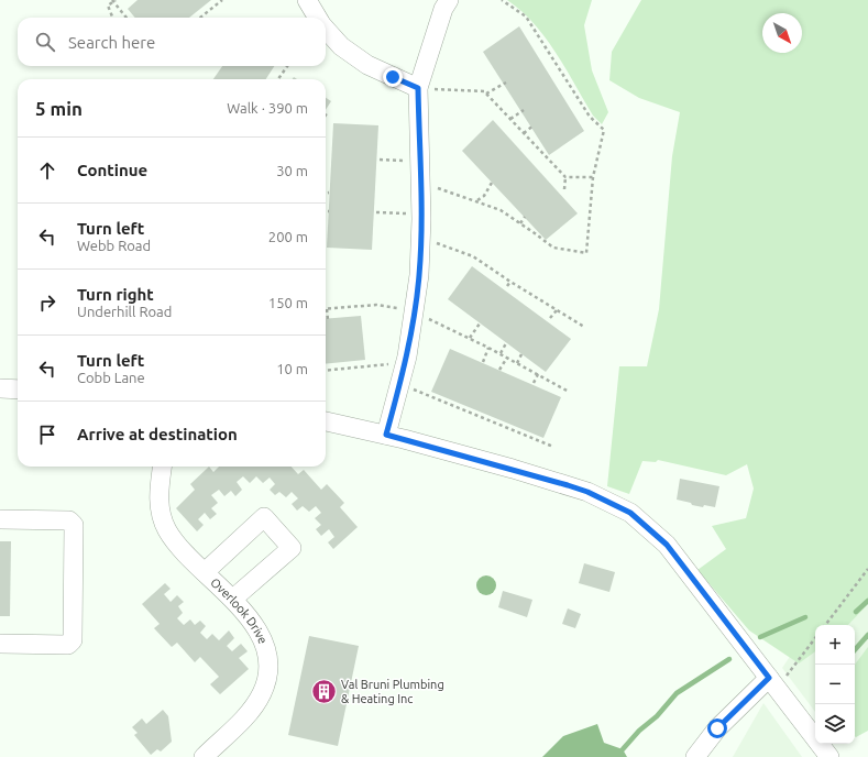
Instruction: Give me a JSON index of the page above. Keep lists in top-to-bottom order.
{
  "streets": {
    "street": ["Overlook Drive"]
  },
  "places": {
    "building": ["Val Bruni Plumbing & Heating Inc"]
  },
  "north": "bottom right",
  "page": {
    "search": "Search here",
    "heading": ["5 min", "Walk · 390 m"],
    "list": [
      ["Continue", "30 m"],
      ["Turn left", "Webb Road", "200 m"],
      ["Turn right", "Underhill Road", "150 m"],
      ["Turn left", "Cobb Lane", "10 m"],
      "Arrive at destination"
    ],
    "map_buttons": ["+", "−"]
  }
}
